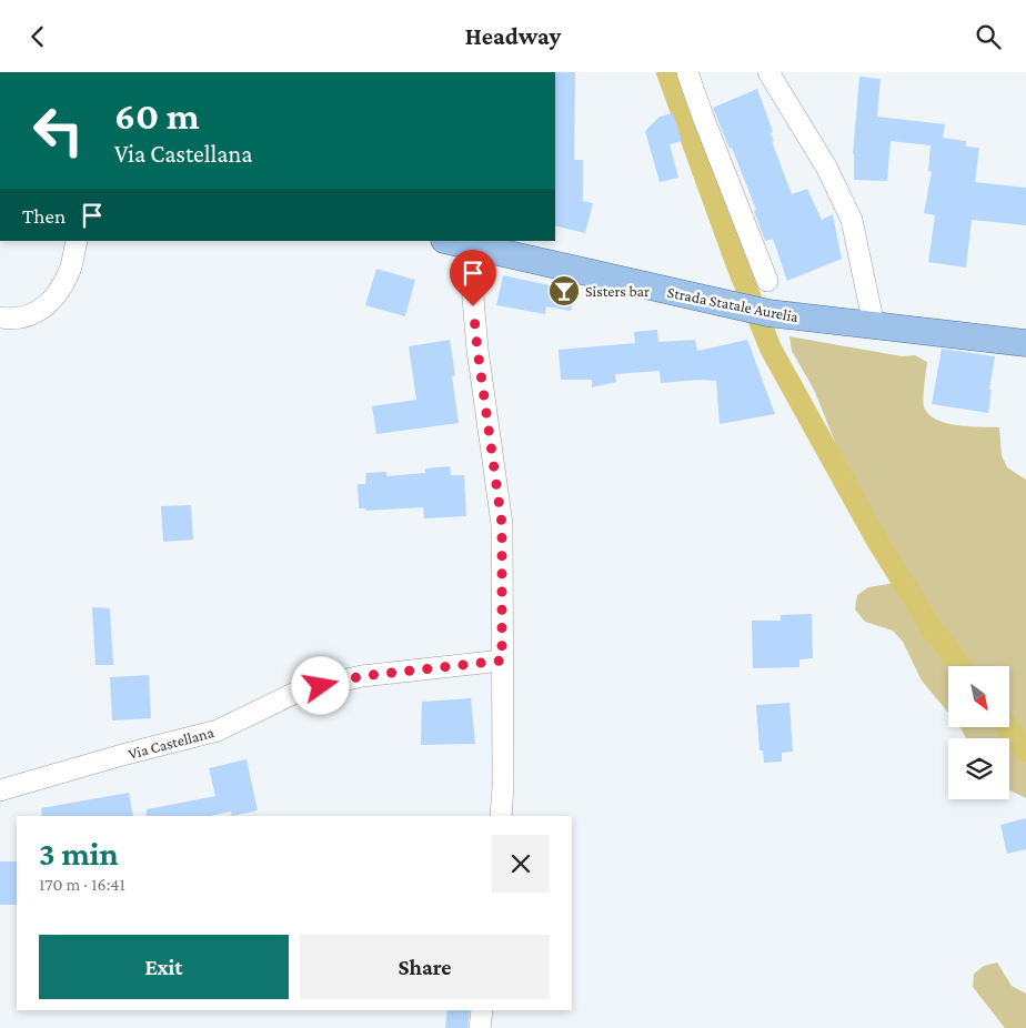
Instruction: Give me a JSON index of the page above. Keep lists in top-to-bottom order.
{
  "streets": {
    "main road": ["Strada Statale Aurelia"],
    "street": ["Via Castellana"]
  },
  "places": {
    "bar": ["Sisters bar"]
  },
  "north": "bottom right",
  "page": {
    "header": "Headway",
    "turn": ["60 m", "Via Castellana"],
    "then": "Then",
    "heading": ["3 min", "170 m · 16:41"],
    "buttons": ["Exit", "Share"]
  }
}
